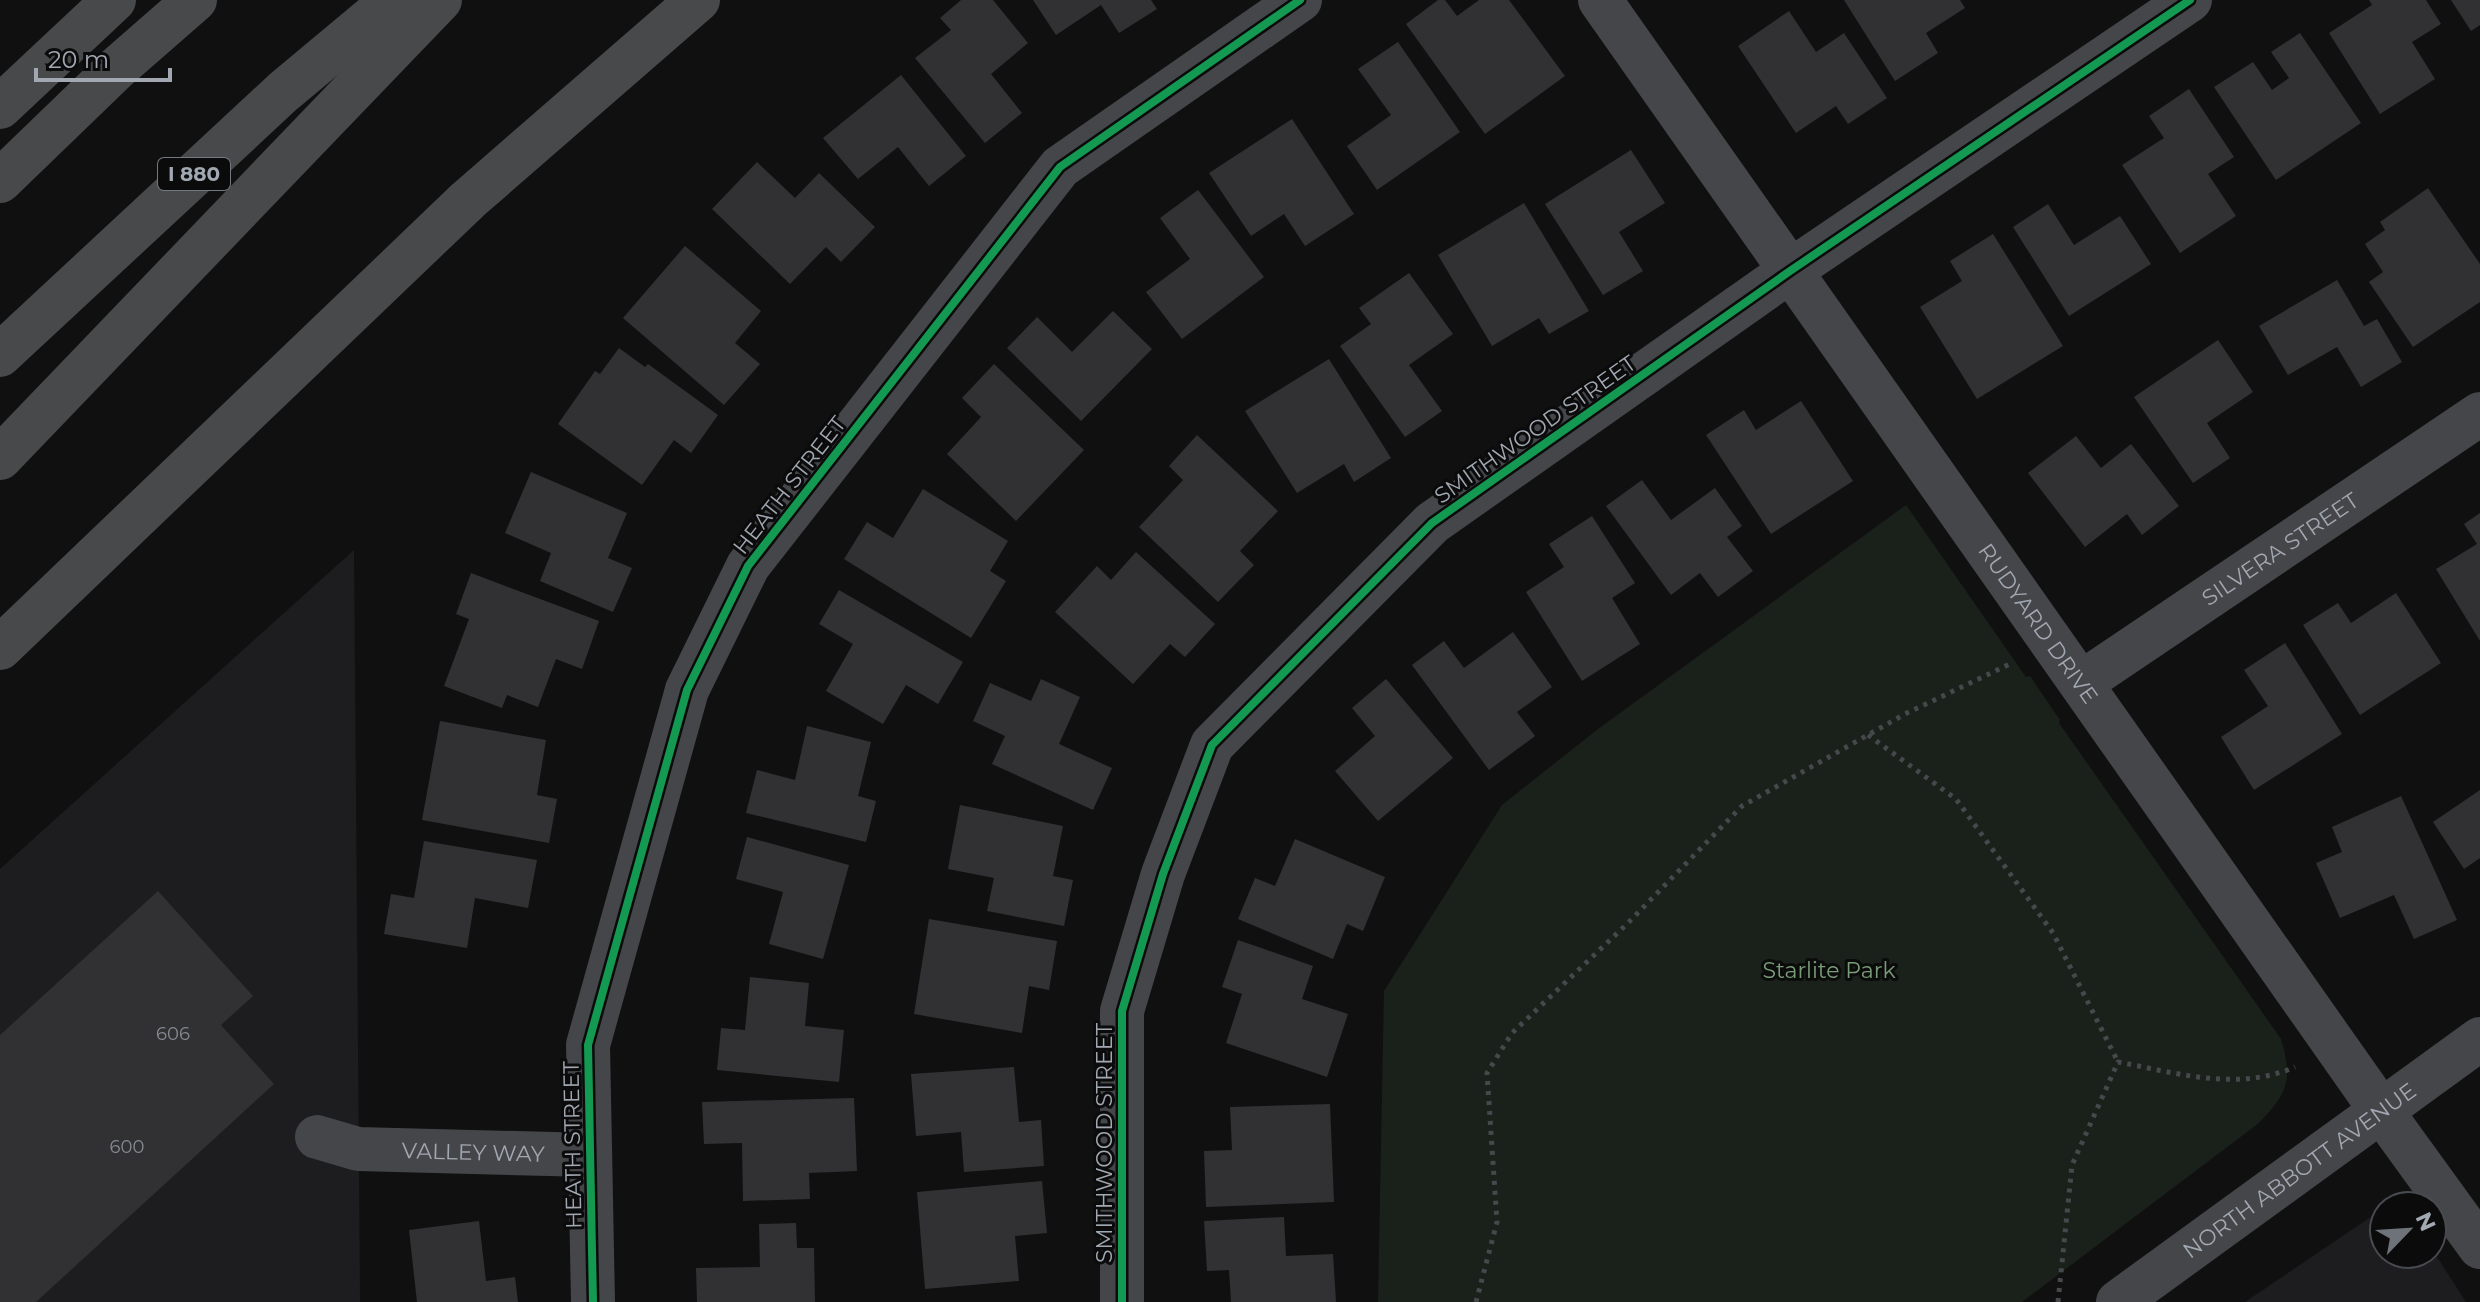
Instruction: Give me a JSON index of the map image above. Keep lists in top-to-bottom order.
{
  "streets": {
    "highway": ["I 880"],
    "street": [
      "SMITHWOOD STREET",
      "HEATH STREET",
      "SILVERA STREET",
      "RUDYARD DRIVE",
      "VALLEY WAY",
      "NORTH ABBOTT AVENUE"
    ]
  },
  "crossings": [
    ["SMITHWOOD STREET", "RUDYARD DRIVE"],
    ["HEATH STREET", "VALLEY WAY"],
    ["SILVERA STREET", "RUDYARD DRIVE"],
    ["RUDYARD DRIVE", "NORTH ABBOTT AVENUE"]
  ],
  "parks": ["Starlite Park"],
  "house_numbers": ["606", "600"],
  "scale_bar": "20 m",
  "north": "top right"
}
